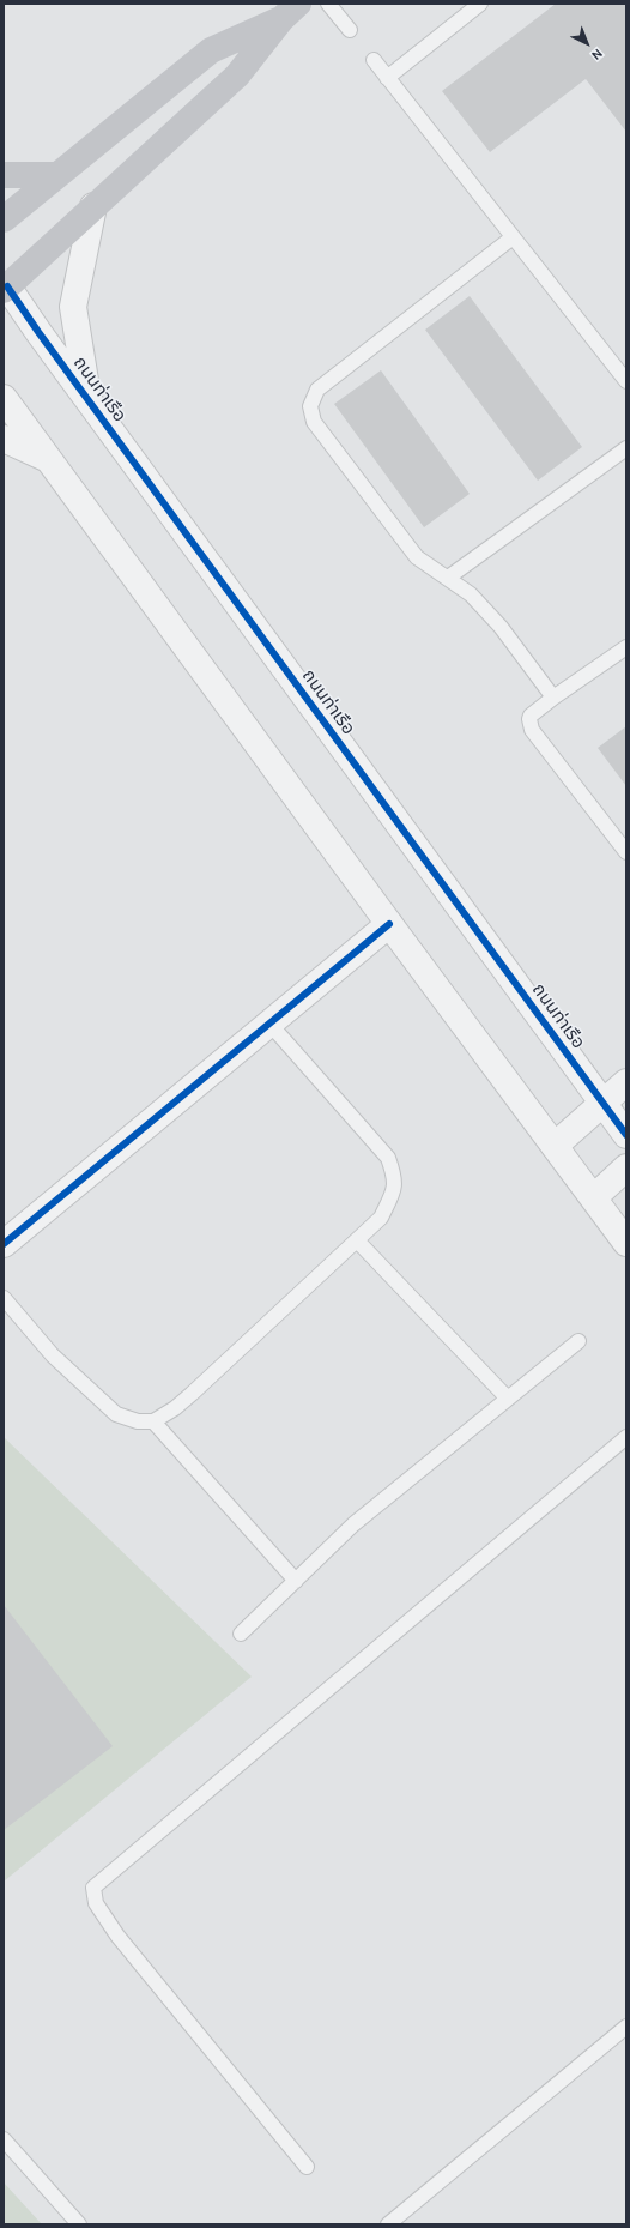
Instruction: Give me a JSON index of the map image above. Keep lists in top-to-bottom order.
{
  "streets": {
    "street": ["ถนนท่าเรือ"]
  },
  "north": "bottom right"
}
